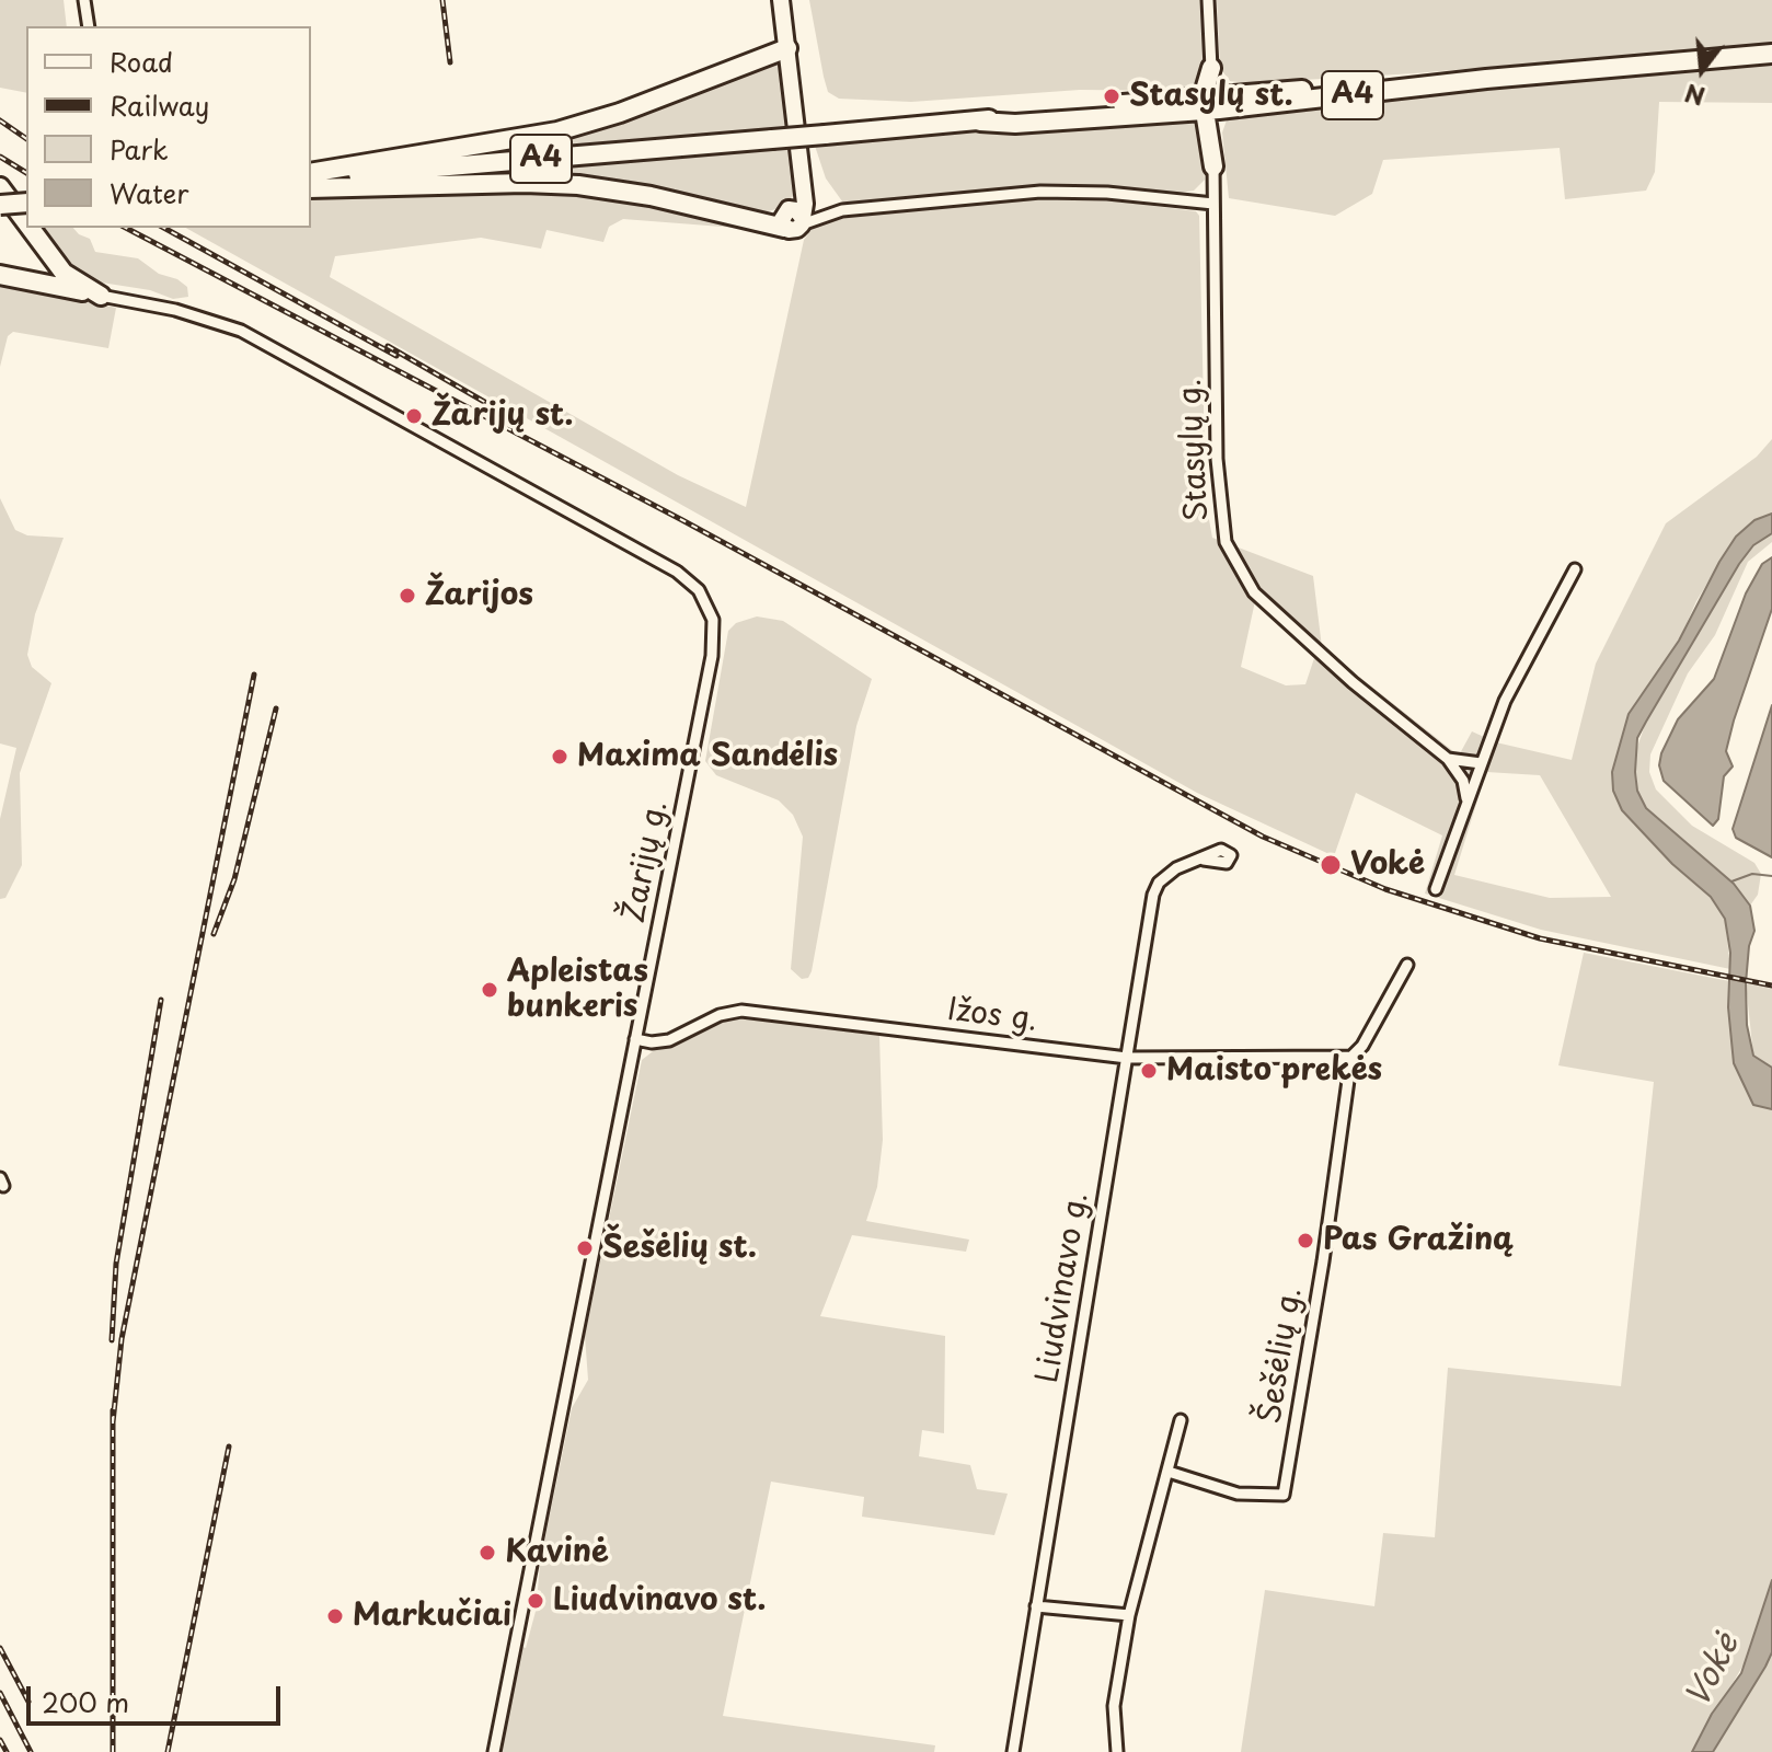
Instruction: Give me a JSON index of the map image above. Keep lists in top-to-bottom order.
{
  "streets": {
    "highway": ["A4"],
    "street": [
      "Stasylų g.",
      "Žarijų g.",
      "Ižos g.",
      "Liudvinavo g.",
      "Šešėlių g."
    ]
  },
  "crossings": [
    ["Žarijų g.", "Ižos g."],
    ["Ižos g.", "Liudvinavo g."],
    ["Ižos g.", "Šešėlių g."]
  ],
  "water": ["Vokė"],
  "places": [
    "Stasylų st.",
    "Žarijų st.",
    "Žarijos",
    "Maxima Sandėlis",
    "Vokė",
    "Apleistas bunkeris",
    "Maisto prekės",
    "Pas Gražiną",
    "Šešėlių st.",
    "Kavinė",
    "Liudvinavo st.",
    "Markučiai"
  ],
  "legend": [
    "Road",
    "Railway",
    "Park",
    "Water"
  ],
  "scale_bar": "200 m",
  "north": "bottom"
}
